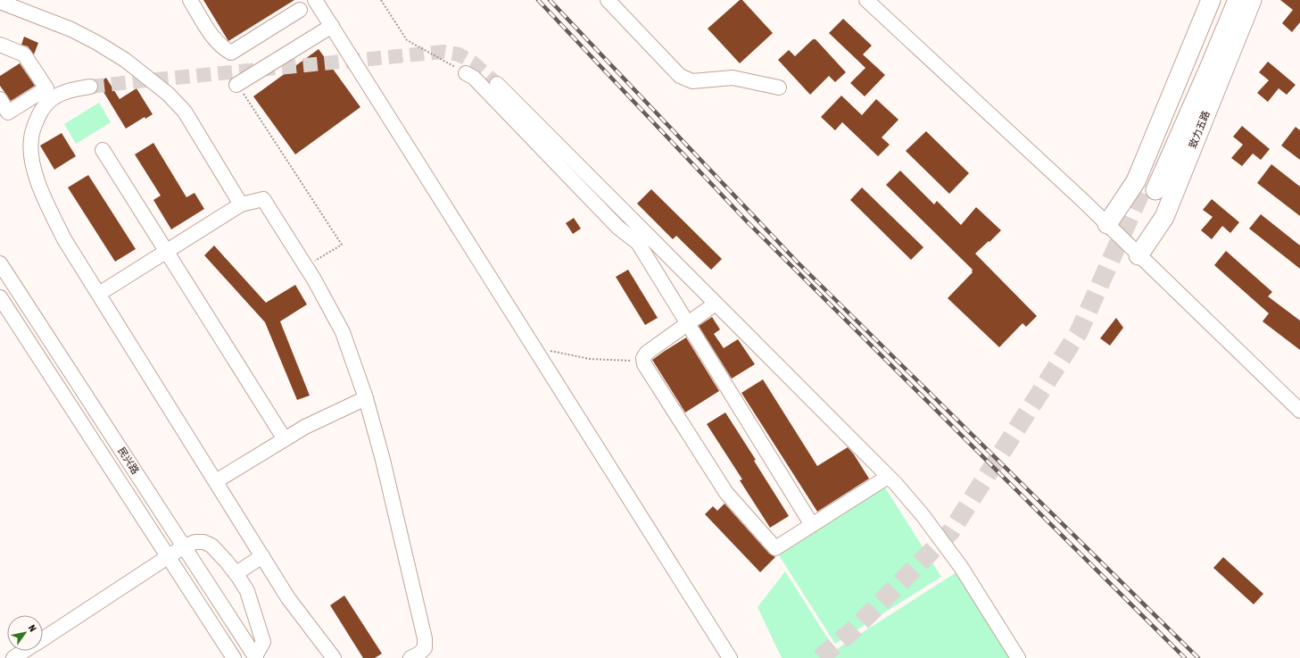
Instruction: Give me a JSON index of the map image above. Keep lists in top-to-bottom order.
{
  "streets": {
    "main road": ["致力五路"],
    "street": ["民兴路"]
  },
  "north": "top right"
}
